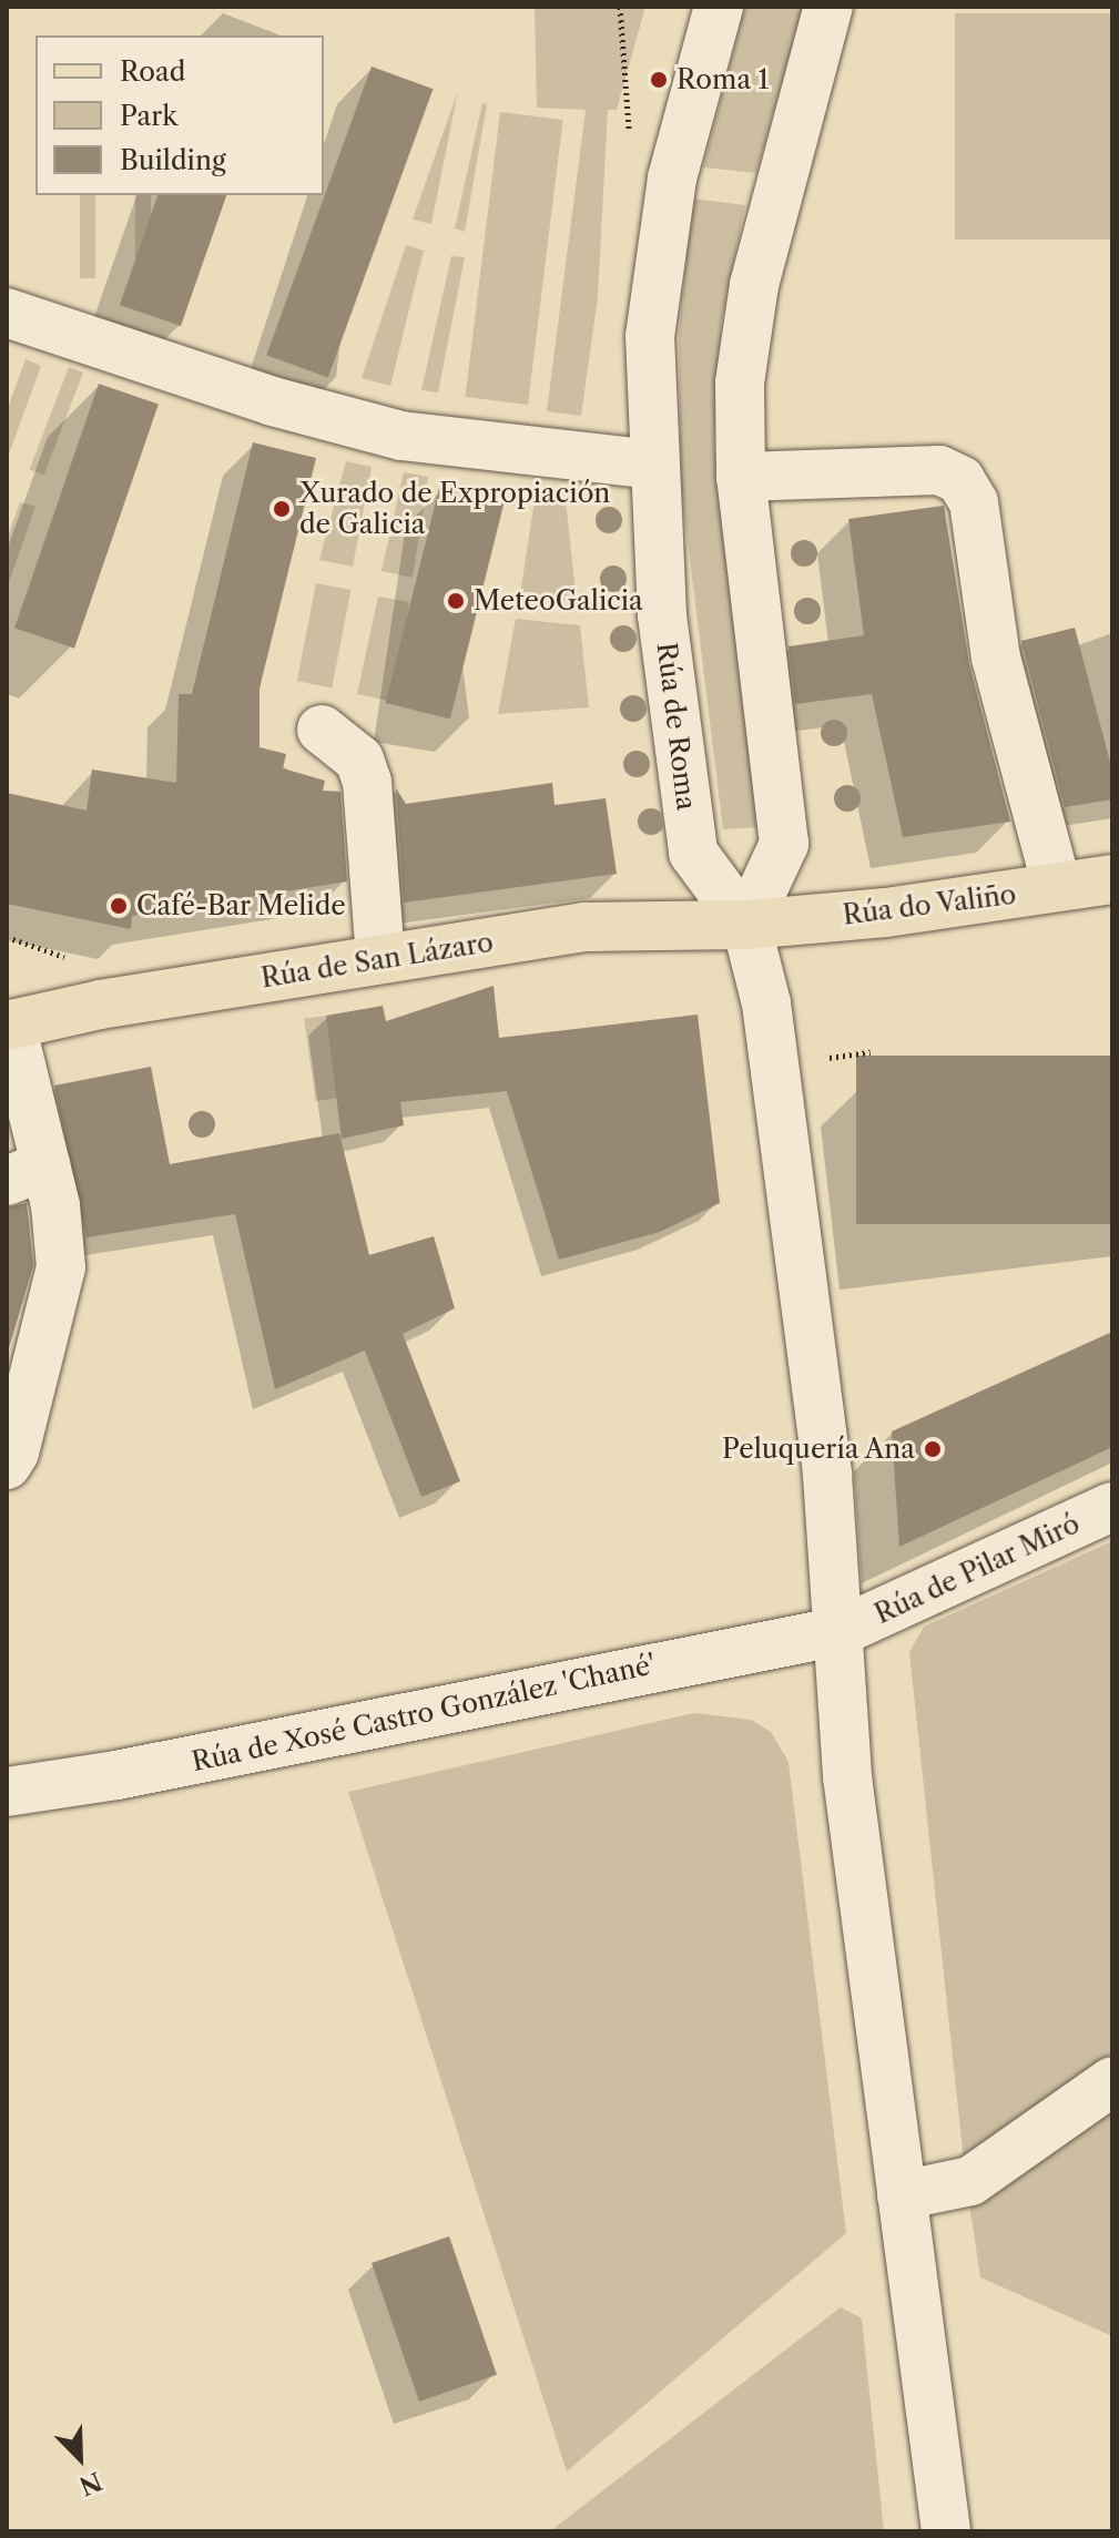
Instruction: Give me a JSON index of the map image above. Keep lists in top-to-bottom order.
{
  "streets": {
    "main road": ["Rúa do Valiño", "Rúa de San Lázaro"],
    "street": ["Rúa de Roma", "Rúa de Pilar Miró", "Rúa de Xosé Castro González 'Chané'"]
  },
  "crossings": [
    ["Rúa de Roma", "Rúa do Valiño"],
    ["Rúa de Roma", "Rúa de San Lázaro"],
    ["Rúa do Valiño", "Rúa de San Lázaro"],
    ["Rúa de Pilar Miró", "Rúa de Xosé Castro González 'Chané'"]
  ],
  "places": [
    "Roma 1",
    "Xurado de Expropiación de Galicia",
    "MeteoGalicia",
    "Café-Bar Melide",
    "Peluquería Ana"
  ],
  "legend": ["Road", "Park", "Building"],
  "north": "bottom right"
}
